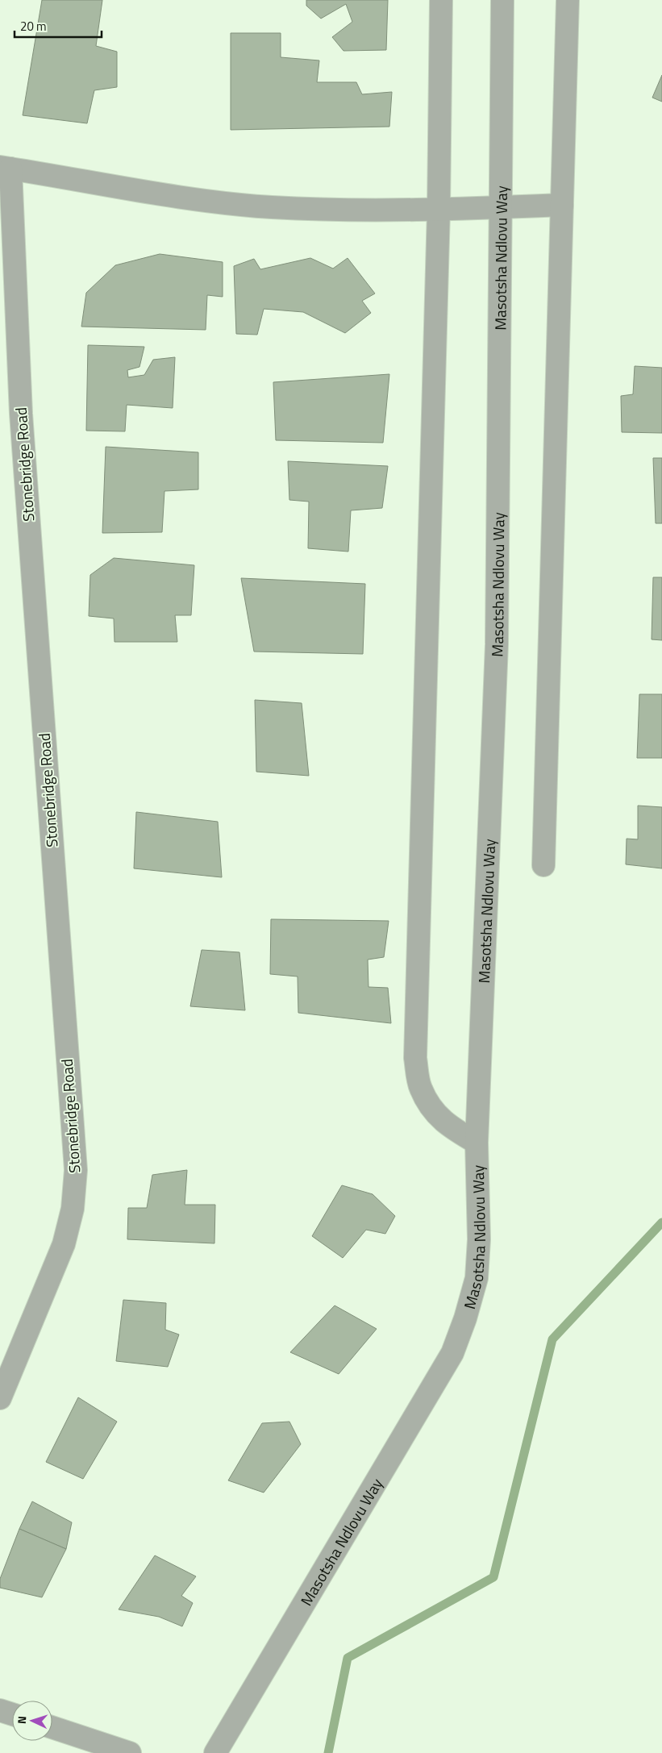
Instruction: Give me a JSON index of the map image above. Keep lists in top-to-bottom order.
{
  "streets": {
    "street": ["Masotsha Ndlovu Way", "Stonebridge Road"]
  },
  "scale_bar": "20 m",
  "north": "left"
}
